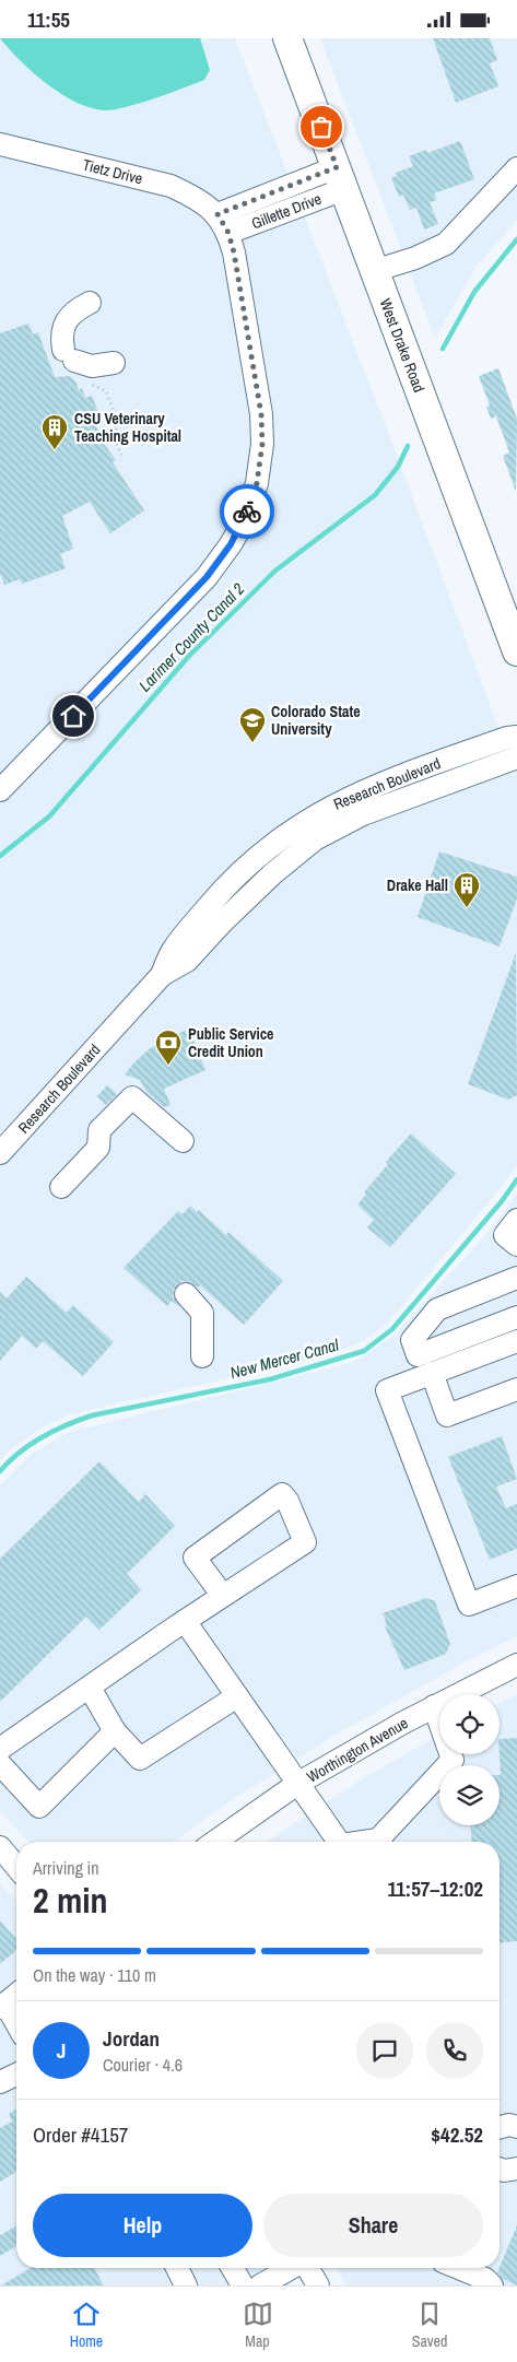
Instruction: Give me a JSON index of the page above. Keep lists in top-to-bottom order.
{
  "streets": {
    "main road": ["West Drake Road"],
    "street": [
      "Tietz Drive",
      "Gillette Drive",
      "Research Boulevard",
      "Worthington Avenue"
    ]
  },
  "crossings": [
    ["Tietz Drive", "Gillette Drive"],
    ["Gillette Drive", "West Drake Road"]
  ],
  "water": ["Larimer County Canal 2", "New Mercer Canal"],
  "places": {
    "building": ["CSU Veterinary Teaching Hospital", "Drake Hall"],
    "school or university": ["Colorado State University"],
    "bank": ["Public Service Credit Union"]
  },
  "page": {
    "status": "11:55",
    "heading": ["2 min", "Arriving in", "11:57–12:02"],
    "panel": [
      "Jordan",
      "Courier · 4.6",
      "Order #4157",
      "$42.52"
    ],
    "bar": "On the way · 110 m",
    "round": "J",
    "buttons": ["Help", "Share"],
    "tabs": ["Home", "Map", "Saved"]
  }
}
